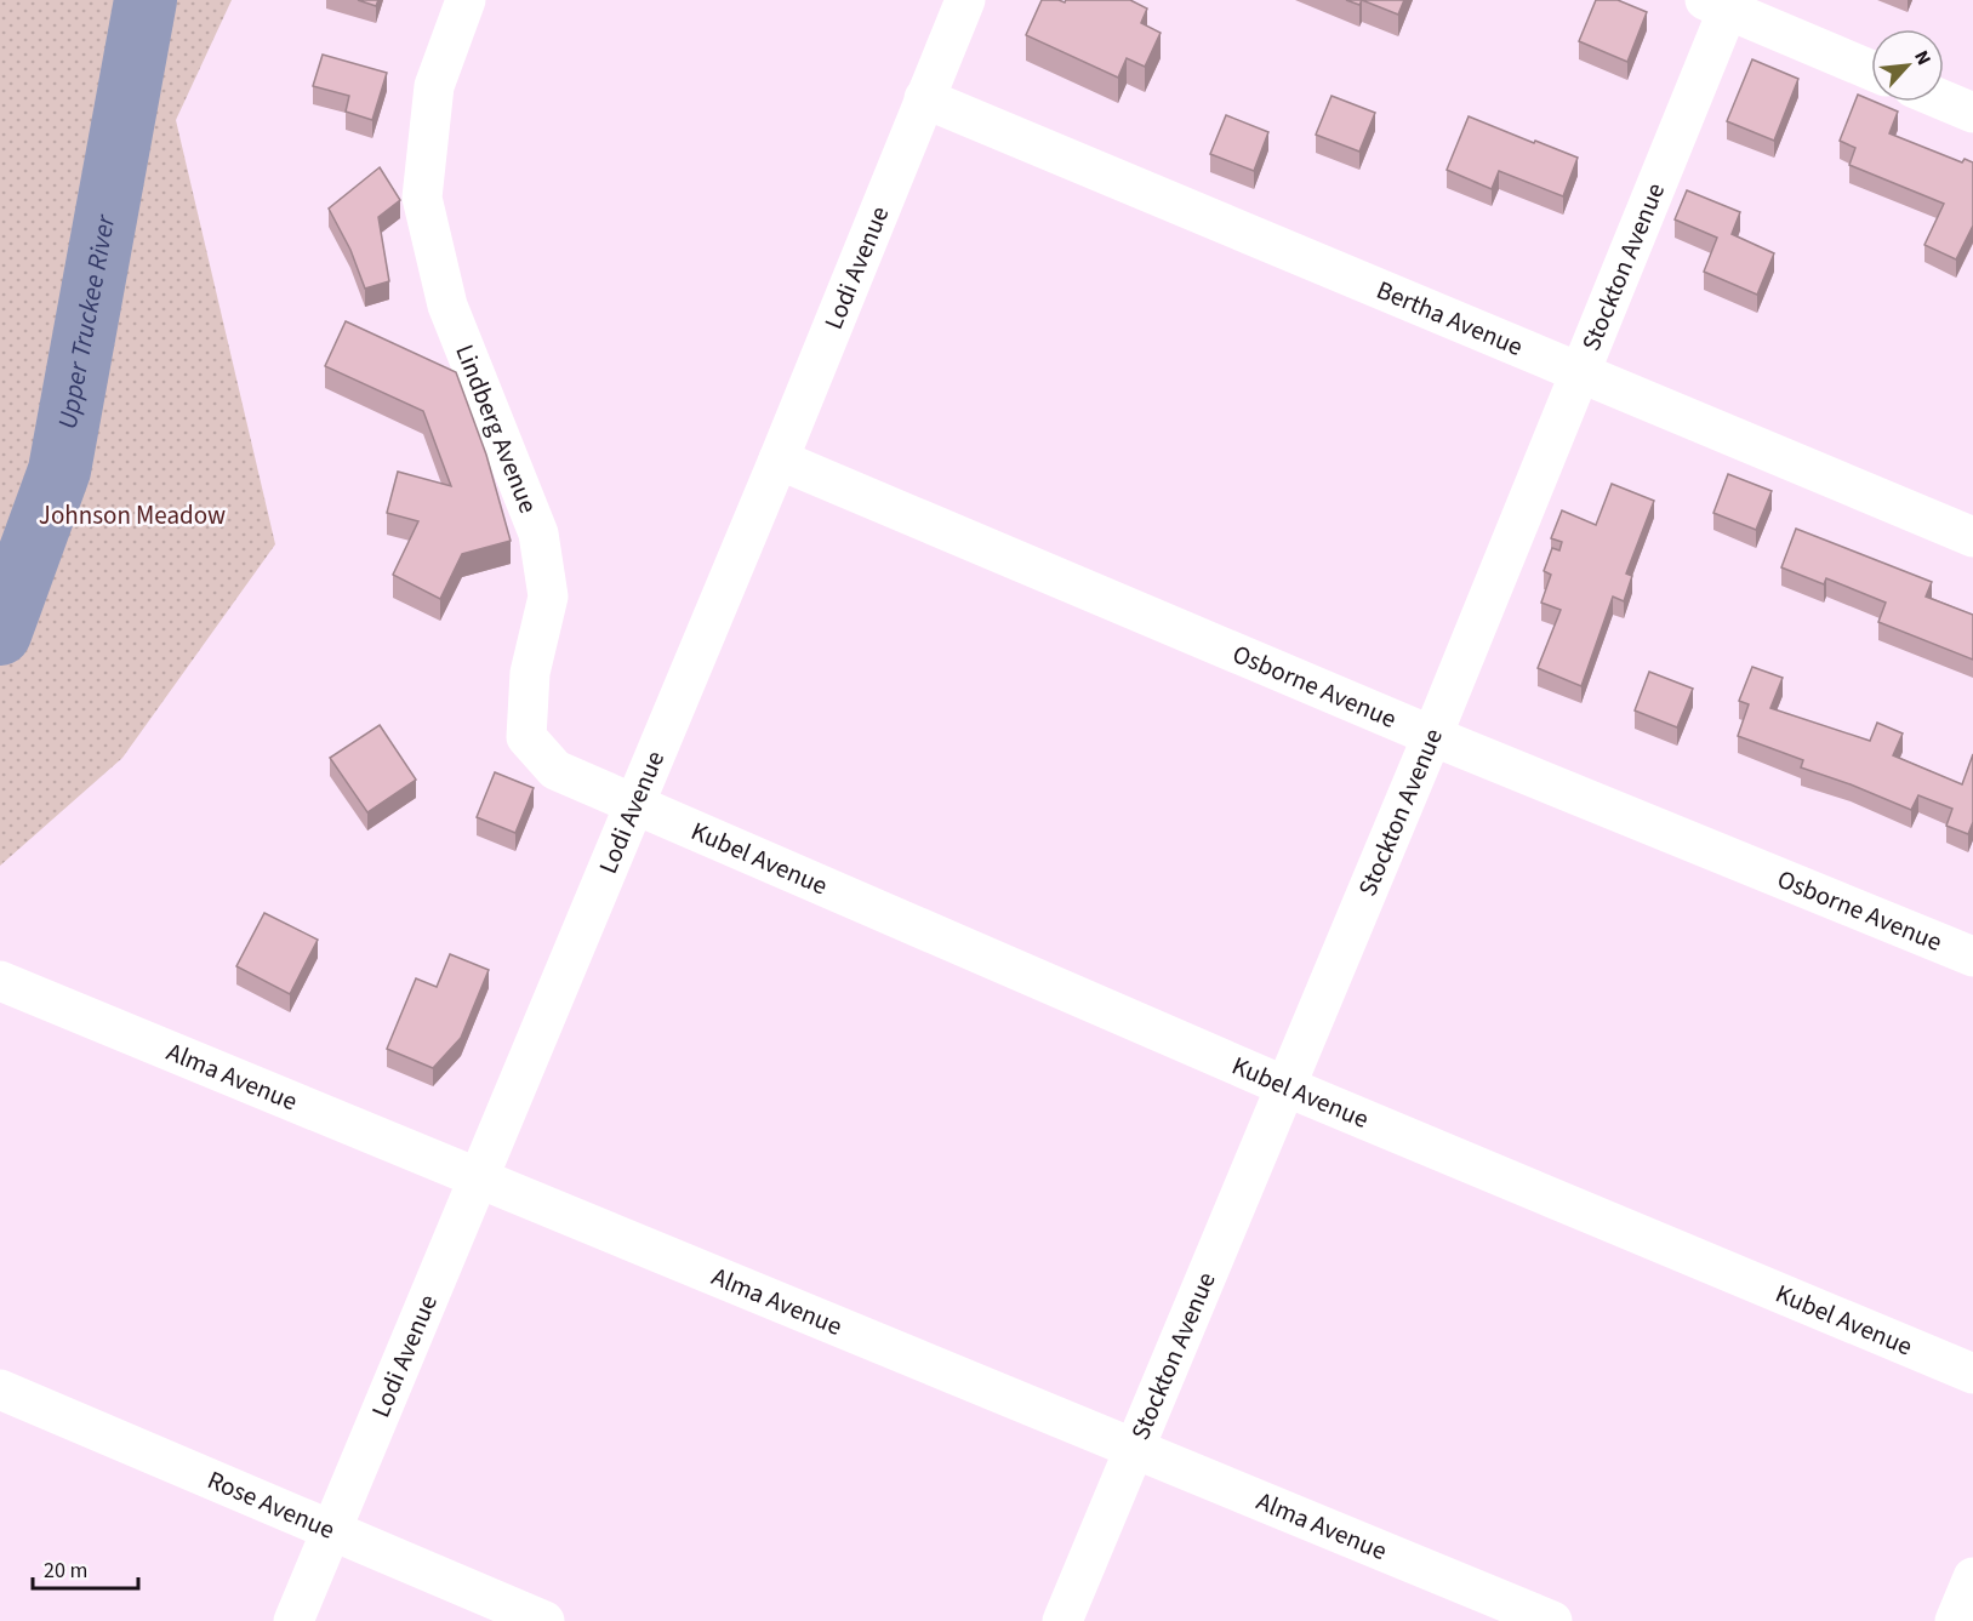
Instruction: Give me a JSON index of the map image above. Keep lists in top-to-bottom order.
{
  "streets": {
    "street": [
      "Lodi Avenue",
      "Stockton Avenue",
      "Bertha Avenue",
      "Lindberg Avenue",
      "Osborne Avenue",
      "Kubel Avenue",
      "Alma Avenue",
      "Rose Avenue"
    ]
  },
  "crossings": [
    ["Lodi Avenue", "Bertha Avenue"],
    ["Lodi Avenue", "Lindberg Avenue"],
    ["Lodi Avenue", "Osborne Avenue"],
    ["Lodi Avenue", "Kubel Avenue"],
    ["Lodi Avenue", "Alma Avenue"],
    ["Lodi Avenue", "Rose Avenue"],
    ["Stockton Avenue", "Bertha Avenue"],
    ["Stockton Avenue", "Osborne Avenue"],
    ["Stockton Avenue", "Kubel Avenue"],
    ["Stockton Avenue", "Alma Avenue"],
    ["Lindberg Avenue", "Kubel Avenue"]
  ],
  "water": ["Upper Truckee River"],
  "parks": ["Johnson Meadow"],
  "scale_bar": "20 m",
  "north": "top right"
}
